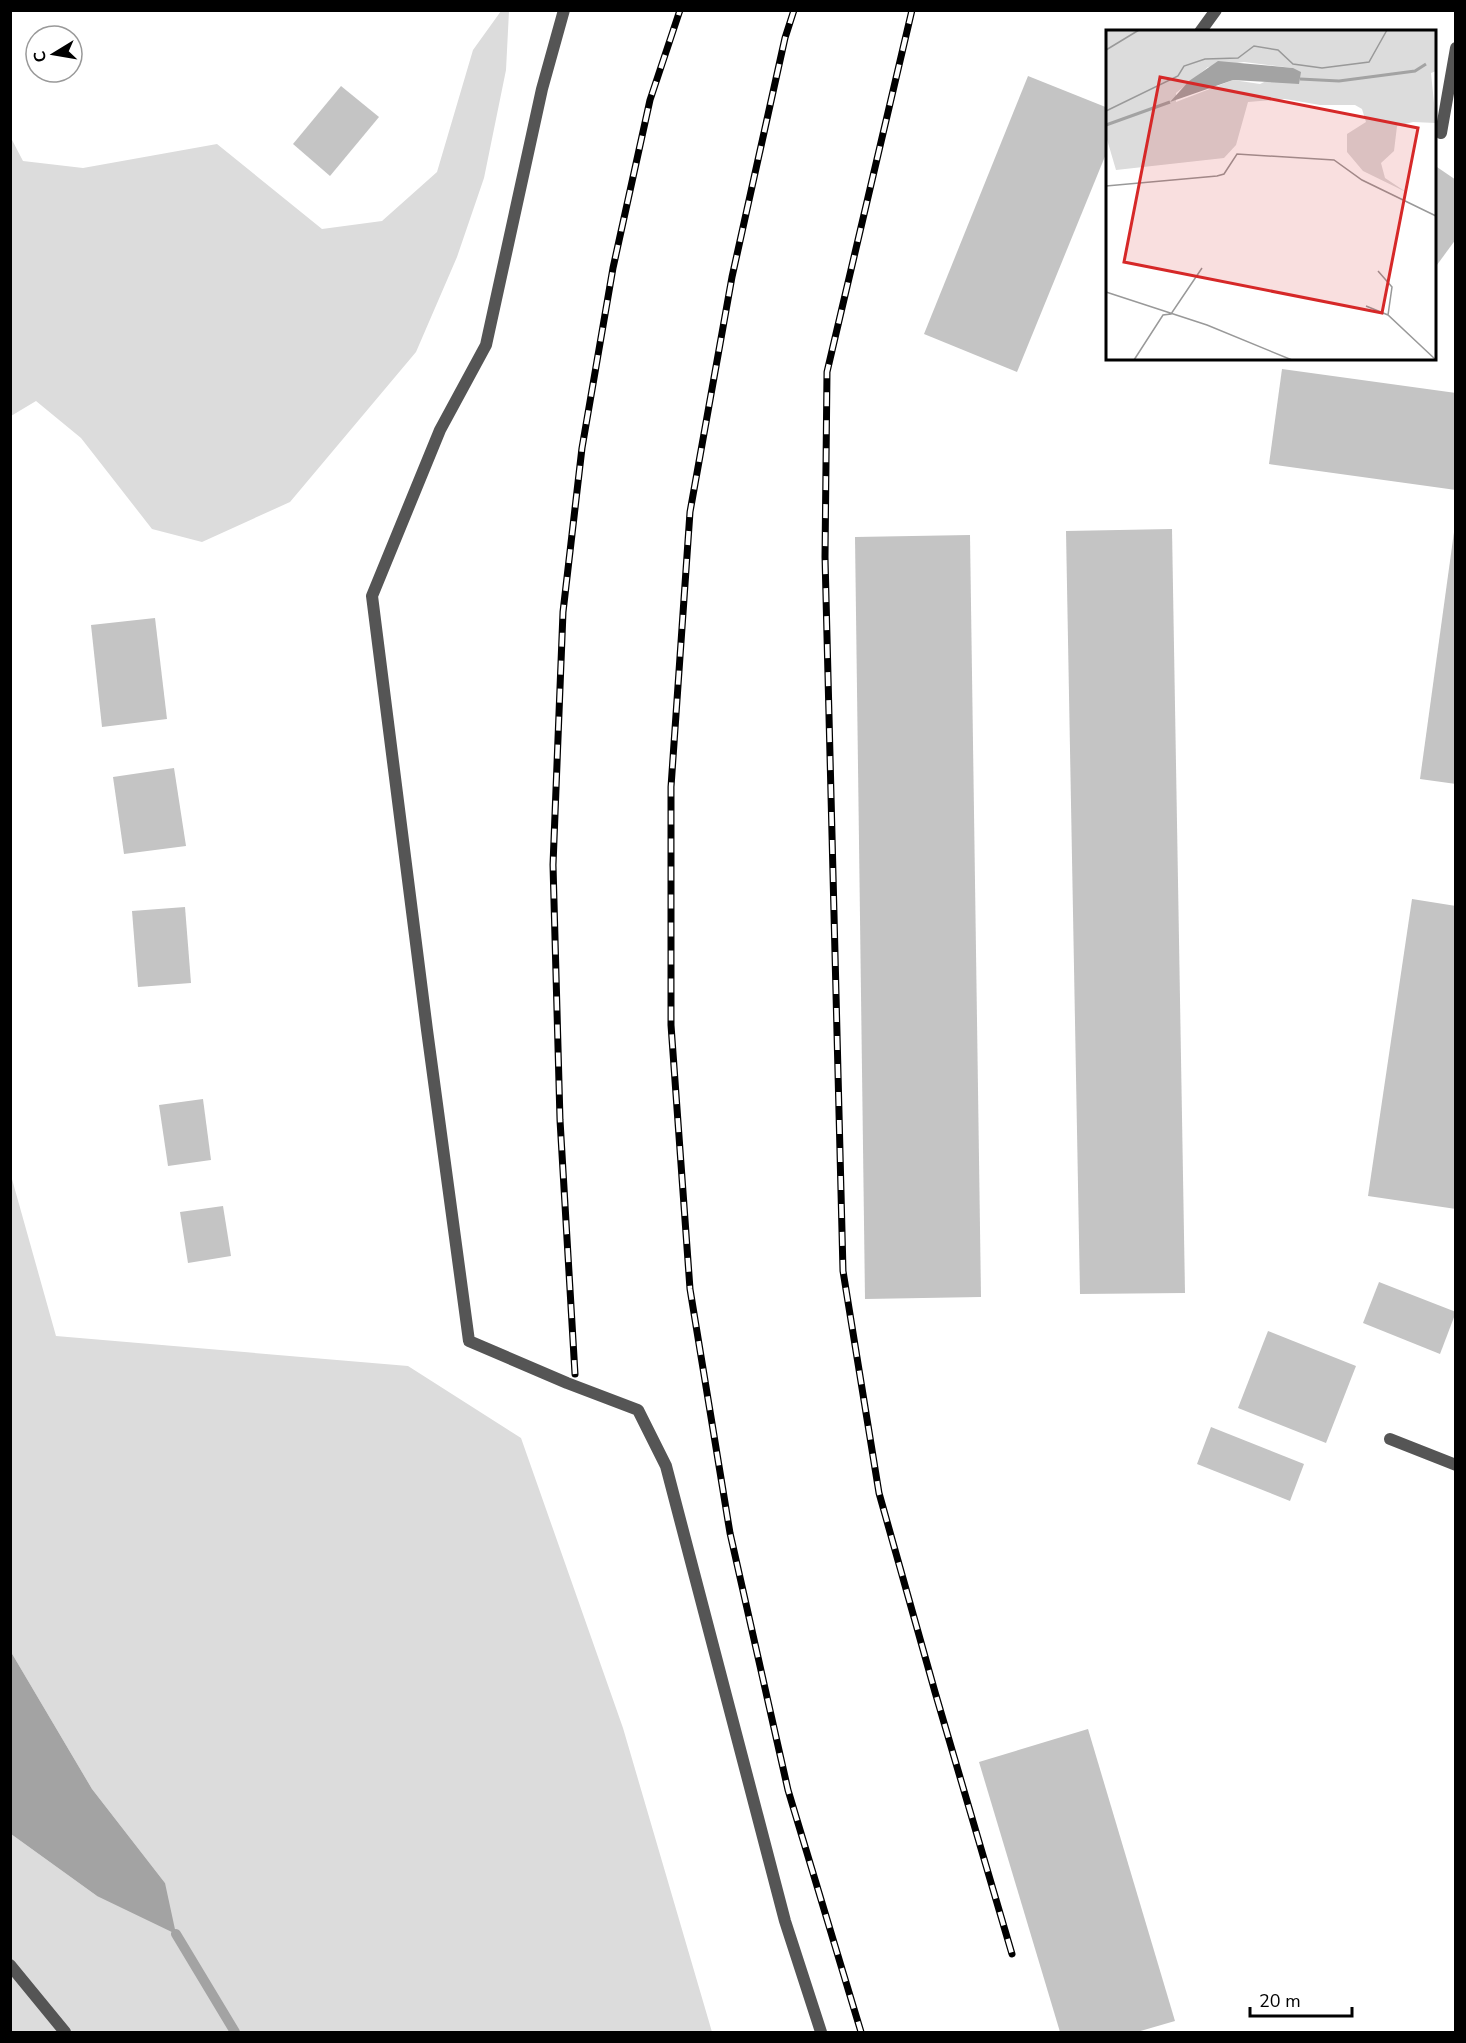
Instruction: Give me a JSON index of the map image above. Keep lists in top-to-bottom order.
{
  "scale_bar": "20 m",
  "north": "left"
}
